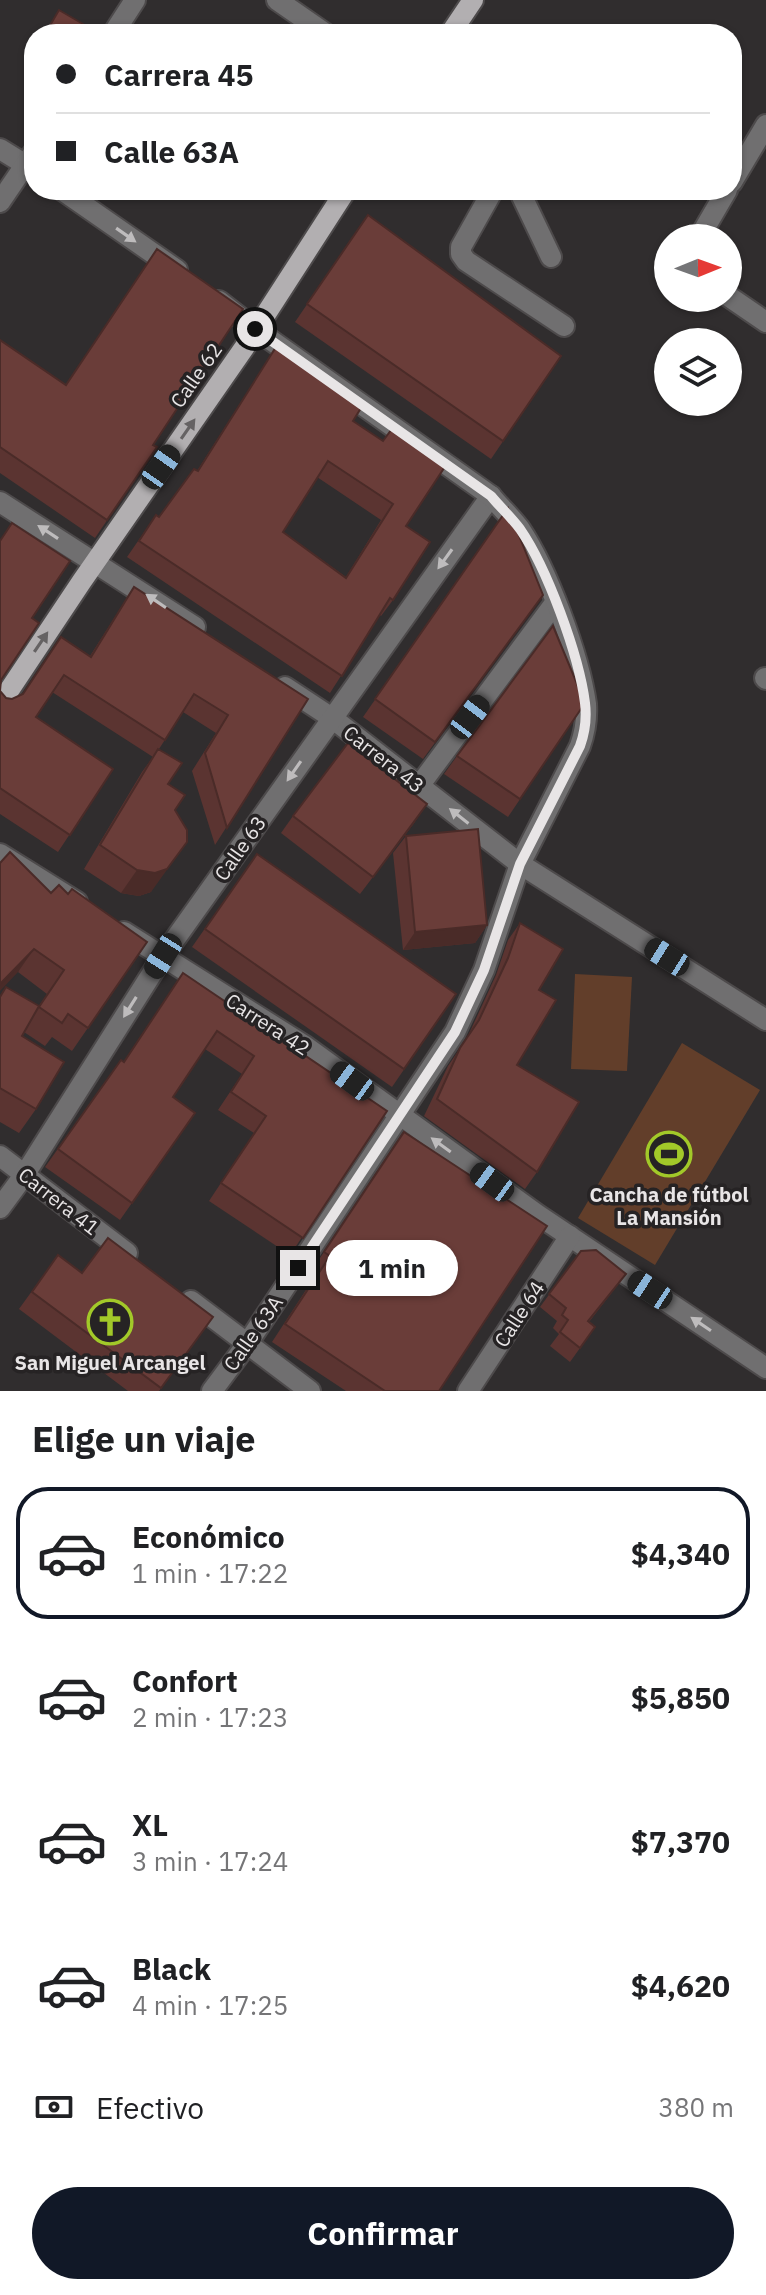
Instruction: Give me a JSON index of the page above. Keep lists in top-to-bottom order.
{
  "streets": {
    "main road": ["Calle 62"],
    "street": [
      "Carrera 43",
      "Calle 63",
      "Carrera 42",
      "Carrera 41",
      "Calle 64",
      "Calle 63A"
    ]
  },
  "crossings": [
    ["Carrera 43", "Calle 63"],
    ["Carrera 43", "Calle 63A"],
    ["Calle 63", "Carrera 42"],
    ["Calle 63", "Carrera 41"],
    ["Carrera 42", "Calle 64"],
    ["Carrera 42", "Calle 63A"]
  ],
  "one_way": ["Calle 62", "Calle 63", "Carrera 42"],
  "places": {
    "sports": ["Cancha de fútbol La Mansión"],
    "church": ["San Miguel Arcangel"]
  },
  "north": "right",
  "page": {
    "banner": ["Carrera 45", "Calle 63A"],
    "bubble": "1 min",
    "heading": "Elige un viaje",
    "list": [
      {
        "name": "Económico",
        "note": "1 min · 17:22",
        "value": "$4,340"
      },
      {
        "name": "Confort",
        "note": "2 min · 17:23",
        "value": "$5,850"
      },
      {
        "name": "XL",
        "note": "3 min · 17:24",
        "value": "$7,370"
      },
      {
        "name": "Black",
        "note": "4 min · 17:25",
        "value": "$4,620"
      }
    ],
    "pay": ["Efectivo", "380 m"],
    "buttons": "Confirmar"
  }
}
